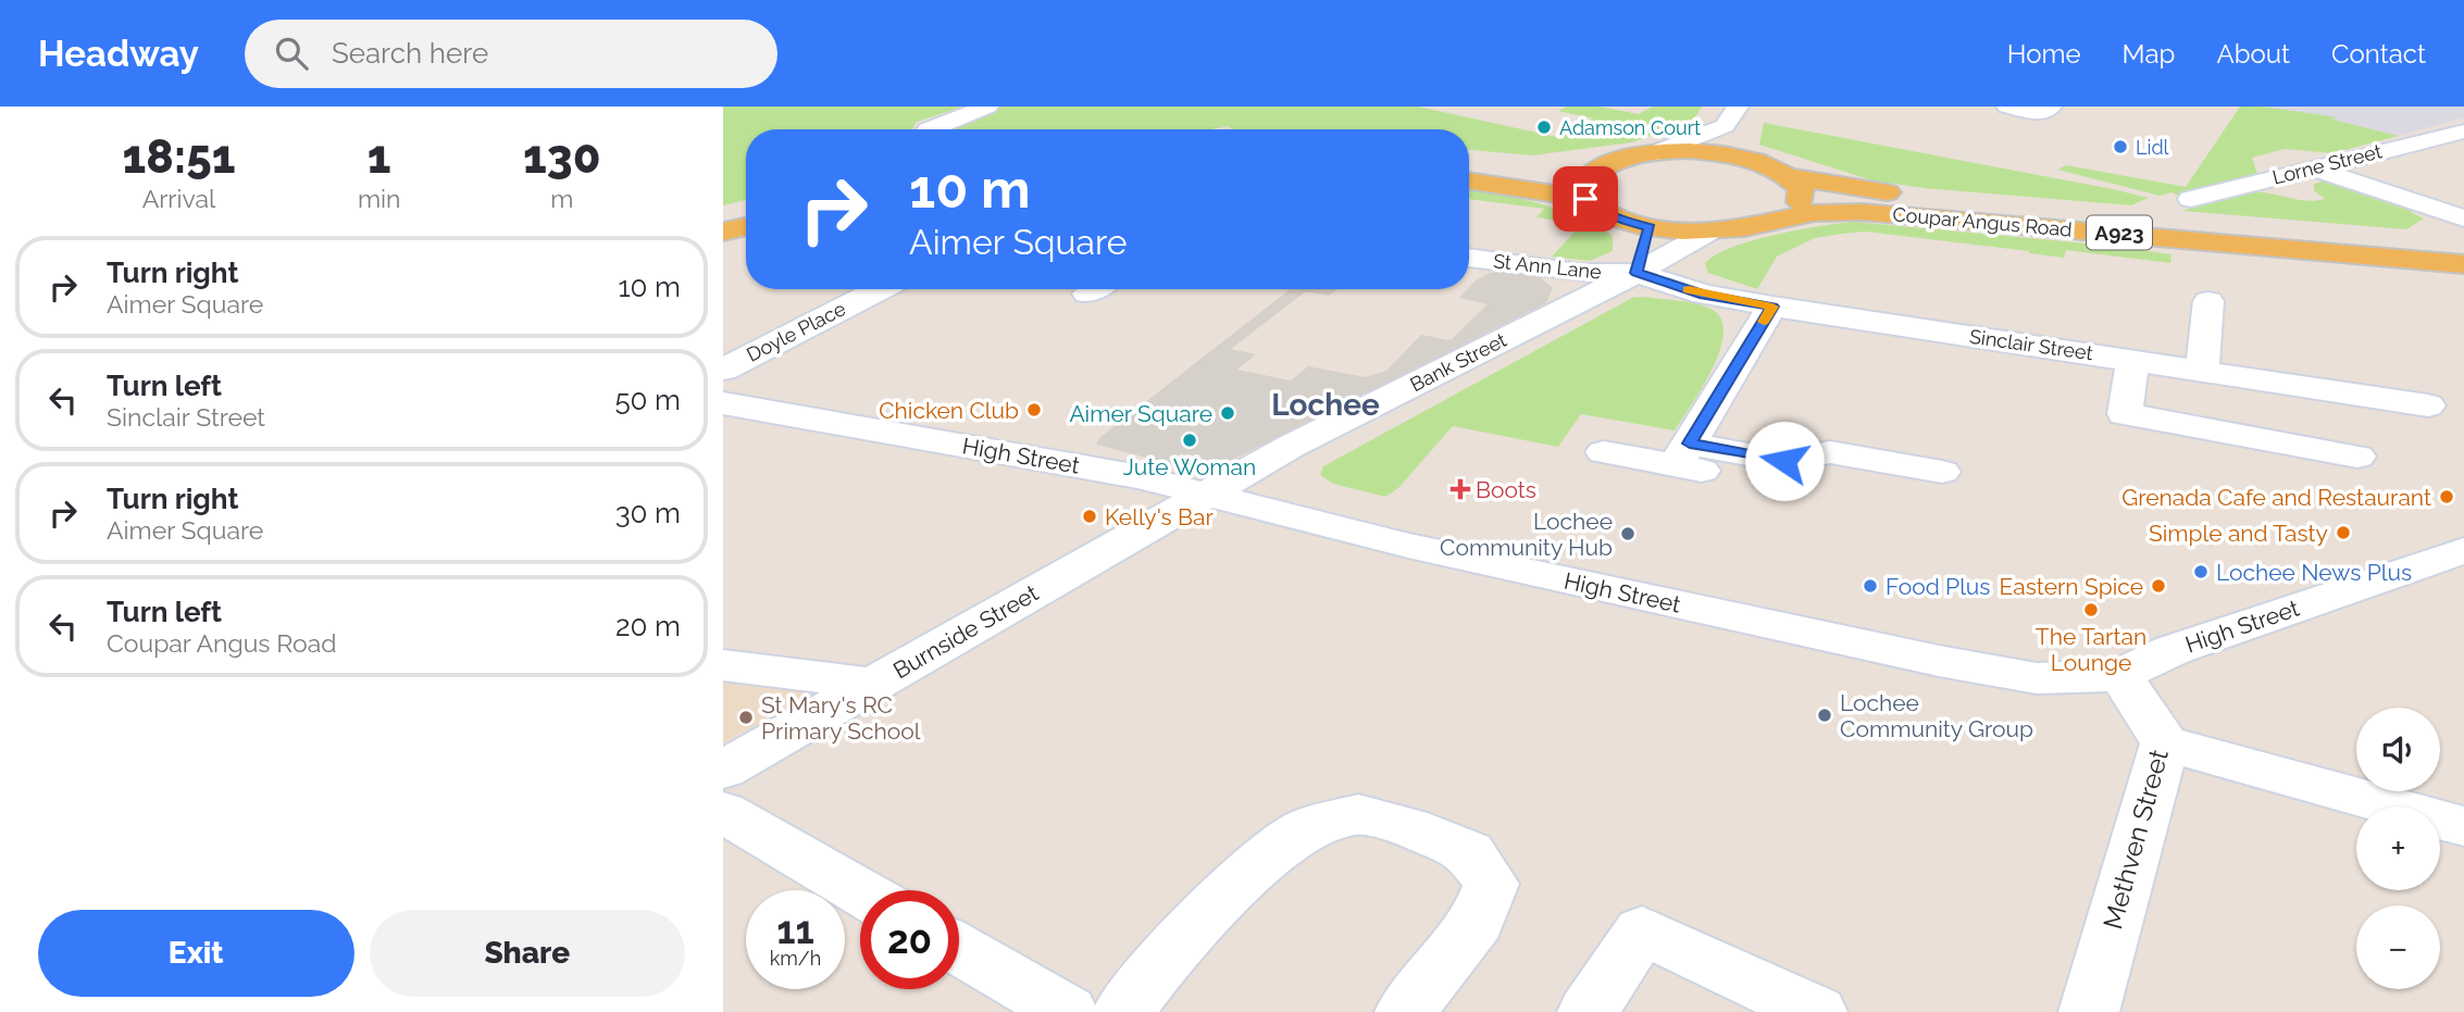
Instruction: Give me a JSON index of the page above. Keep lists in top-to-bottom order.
{
  "streets": {
    "main road": ["Coupar Angus Road", "A923"],
    "street": [
      "Lorne Street",
      "St Ann Lane",
      "Doyle Place",
      "Sinclair Street",
      "Bank Street",
      "High Street",
      "Burnside Street",
      "Methven Street"
    ]
  },
  "crossings": [
    ["Coupar Angus Road", "Bank Street"],
    ["St Ann Lane", "Sinclair Street"],
    ["St Ann Lane", "Bank Street"],
    ["Sinclair Street", "Bank Street"],
    ["Bank Street", "High Street"],
    ["Bank Street", "Burnside Street"],
    ["High Street", "Burnside Street"],
    ["High Street", "Methven Street"]
  ],
  "districts": ["Lochee"],
  "places": {
    "other": [
      "Adamson Court",
      "Lidl",
      "Chicken Club",
      "Aimer Square",
      "Jute Woman",
      "Grenada Cafe and Restaurant",
      "Kelly's Bar",
      "Simple and Tasty",
      "Lochee Community Hub",
      "Lochee News Plus",
      "Food Plus",
      "Eastern Spice",
      "The Tartan Lounge",
      "Lochee Community Group",
      "St Mary's RC Primary School"
    ],
    "health": ["Boots"]
  },
  "page": {
    "header": "Headway",
    "search": "Search here",
    "nav": [
      "Home",
      "Map",
      "About",
      "Contact"
    ],
    "eta": [
      "18:51",
      "Arrival",
      "1",
      "min",
      "130",
      "m"
    ],
    "turn": ["10 m", "Aimer Square"],
    "list": [
      {
        "name": "Turn right",
        "note": "Aimer Square",
        "value": "10 m"
      },
      {
        "name": "Turn left",
        "note": "Sinclair Street",
        "value": "50 m"
      },
      {
        "name": "Turn right",
        "note": "Aimer Square",
        "value": "30 m"
      },
      {
        "name": "Turn left",
        "note": "Coupar Angus Road",
        "value": "20 m"
      }
    ],
    "map_buttons": ["+", "−"],
    "speed": "11 km/h",
    "limit": "20",
    "buttons": ["Exit", "Share"]
  }
}
